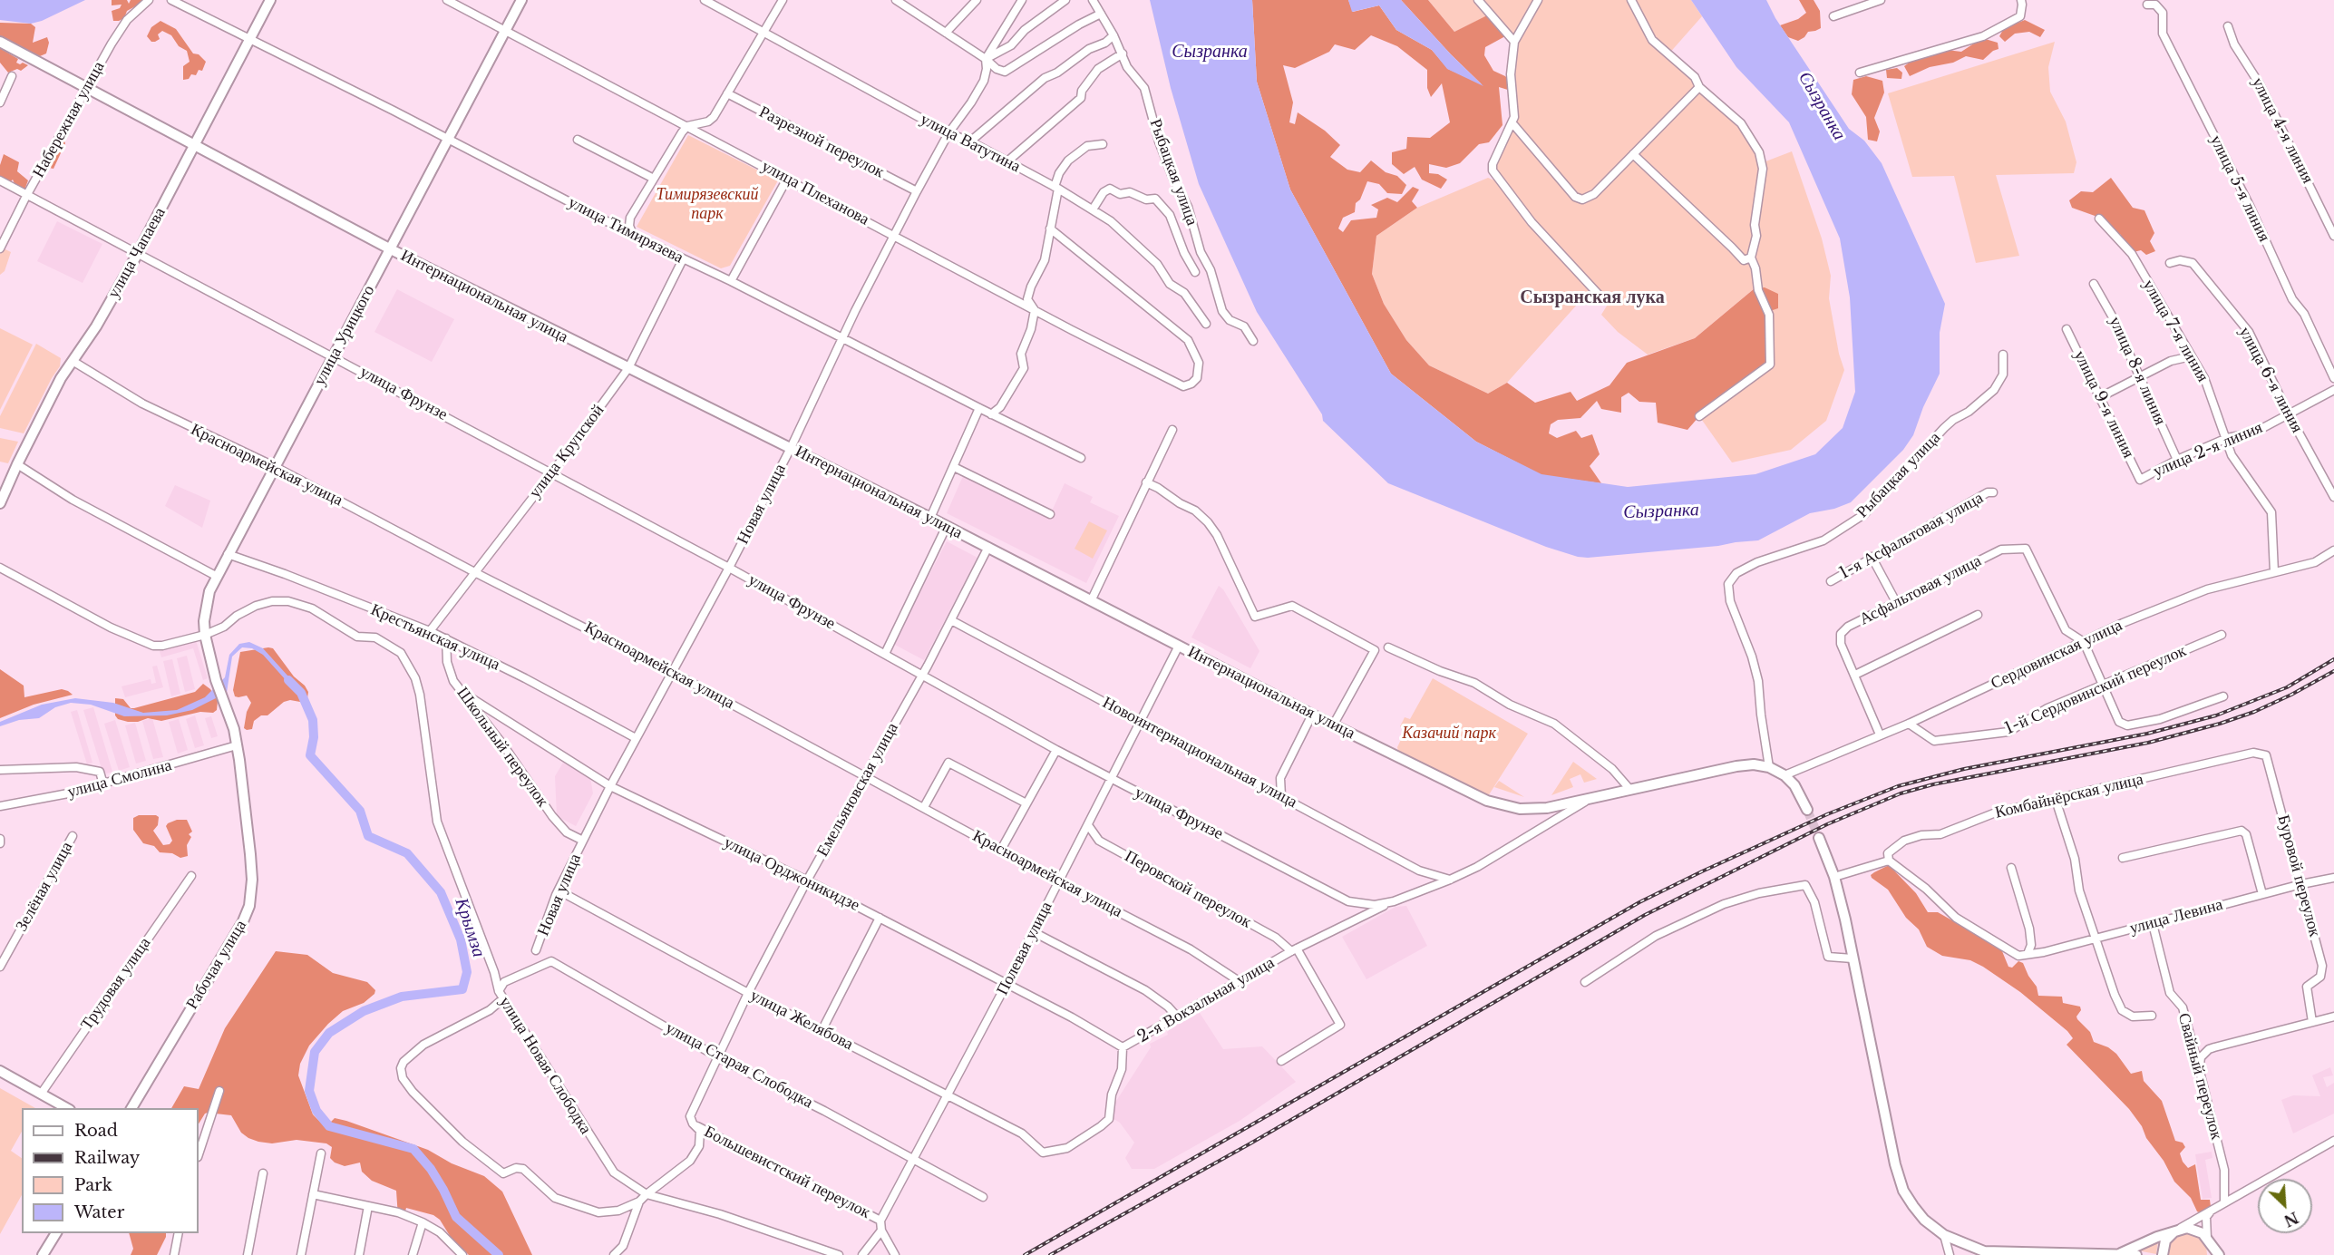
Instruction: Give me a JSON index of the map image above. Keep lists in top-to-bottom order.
{
  "streets": {
    "main road": [
      "улица Чапаева",
      "Интернациональная улица",
      "улица Урицкого",
      "Рабочая улица"
    ],
    "street": [
      "Набережная улица",
      "улица 4-я линия",
      "Разрезной переулок",
      "улица Ватутина",
      "Рыбацкая улица",
      "улица 5-я линия",
      "улица Плеханова",
      "улица Тимирязева",
      "улица 7-я линия",
      "улица 8-я линия",
      "улица 6-я линия",
      "улица Фрунзе",
      "улица 9-я линия",
      "улица 2-я линия",
      "улица Крупской",
      "Красноармейская улица",
      "Новая улица",
      "1-я Асфальтовая улица",
      "Асфальтовая улица",
      "Крестьянская улица",
      "Сердовинская улица",
      "1-й Сердовинский переулок",
      "Школьный переулок",
      "Новоинтернациональная улица",
      "улица Смолина",
      "Емельяновская улица",
      "Комбайнёрская улица",
      "улица Орджоникидзе",
      "Буровой переулок",
      "Зелёная улица",
      "Перовской переулок",
      "улица Левина",
      "Полевая улица",
      "Трудовая улица",
      "2-я Вокзальная улица",
      "улица Желябова",
      "улица Новая Слободка",
      "улица Старая Слободка",
      "Свайный переулок",
      "Большевистский переулок"
    ]
  },
  "crossings": [
    ["Набережная улица", "Интернациональная улица"],
    ["Набережная улица", "улица Фрунзе"],
    ["Разрезной переулок", "Новая улица"],
    ["улица Ватутина", "Новая улица"],
    ["Рыбацкая улица", "Интернациональная улица"],
    ["улица Плеханова", "улица Урицкого"],
    ["улица Плеханова", "Новая улица"],
    ["улица Тимирязева", "улица Чапаева"],
    ["улица Тимирязева", "улица Урицкого"],
    ["улица Тимирязева", "улица Крупской"],
    ["улица Тимирязева", "Новая улица"],
    ["улица Чапаева", "Интернациональная улица"],
    ["улица Чапаева", "улица Фрунзе"],
    ["улица Чапаева", "Красноармейская улица"],
    ["Интернациональная улица", "улица Урицкого"],
    ["Интернациональная улица", "улица Фрунзе"],
    ["Интернациональная улица", "улица Крупской"],
    ["Интернациональная улица", "Новая улица"],
    ["Интернациональная улица", "Сердовинская улица"],
    ["Интернациональная улица", "Емельяновская улица"],
    ["Интернациональная улица", "Полевая улица"],
    ["улица 7-я линия", "улица 2-я линия"],
    ["улица 7-я линия", "Сердовинская улица"],
    ["улица Урицкого", "улица Фрунзе"],
    ["улица Урицкого", "Красноармейская улица"],
    ["улица Урицкого", "Крестьянская улица"],
    ["улица Урицкого", "Рабочая улица"],
    ["улица Урицкого", "улица Новая Слободка"],
    ["улица 8-я линия", "улица 2-я линия"],
    ["улица 6-я линия", "улица 2-я линия"],
    ["улица Фрунзе", "улица Крупской"],
    ["улица Фрунзе", "Новая улица"],
    ["улица Фрунзе", "Новоинтернациональная улица"],
    ["улица Фрунзе", "Емельяновская улица"],
    ["улица Фрунзе", "Полевая улица"],
    ["улица Фрунзе", "2-я Вокзальная улица"],
    ["улица 9-я линия", "улица 2-я линия"],
    ["улица Крупской", "Красноармейская улица"],
    ["улица Крупской", "Крестьянская улица"],
    ["Красноармейская улица", "Новая улица"],
    ["Красноармейская улица", "Емельяновская улица"],
    ["Красноармейская улица", "Полевая улица"],
    ["Красноармейская улица", "2-я Вокзальная улица"],
    ["Новая улица", "Крестьянская улица"],
    ["Новая улица", "Школьный переулок"],
    ["Новая улица", "улица Орджоникидзе"],
    ["Новая улица", "улица Желябова"],
    ["Асфальтовая улица", "Сердовинская улица"],
    ["Крестьянская улица", "Школьный переулок"],
    ["Сердовинская улица", "1-й Сердовинский переулок"],
    ["Школьный переулок", "улица Орджоникидзе"],
    ["Новоинтернациональная улица", "Емельяновская улица"],
    ["Новоинтернациональная улица", "Полевая улица"],
    ["улица Смолина", "Рабочая улица"],
    ["Емельяновская улица", "улица Орджоникидзе"],
    ["Емельяновская улица", "улица Желябова"],
    ["Емельяновская улица", "улица Новая Слободка"],
    ["Емельяновская улица", "улица Старая Слободка"],
    ["Емельяновская улица", "Большевистский переулок"],
    ["Комбайнёрская улица", "Буровой переулок"],
    ["Комбайнёрская улица", "улица Левина"],
    ["улица Орджоникидзе", "Полевая улица"],
    ["улица Орджоникидзе", "2-я Вокзальная улица"],
    ["Буровой переулок", "улица Левина"],
    ["Перовской переулок", "Полевая улица"],
    ["Перовской переулок", "2-я Вокзальная улица"],
    ["улица Левина", "Свайный переулок"],
    ["Полевая улица", "улица Желябова"],
    ["Полевая улица", "улица Старая Слободка"],
    ["Полевая улица", "Большевистский переулок"],
    ["2-я Вокзальная улица", "улица Желябова"],
    ["улица Новая Слободка", "улица Старая Слободка"]
  ],
  "districts": ["Сызранская лука"],
  "water": ["Сызранка", "Крымза"],
  "parks": ["Тимирязевский парк", "Казачий парк"],
  "legend": [
    "Road",
    "Railway",
    "Park",
    "Water"
  ],
  "north": "bottom right"
}
